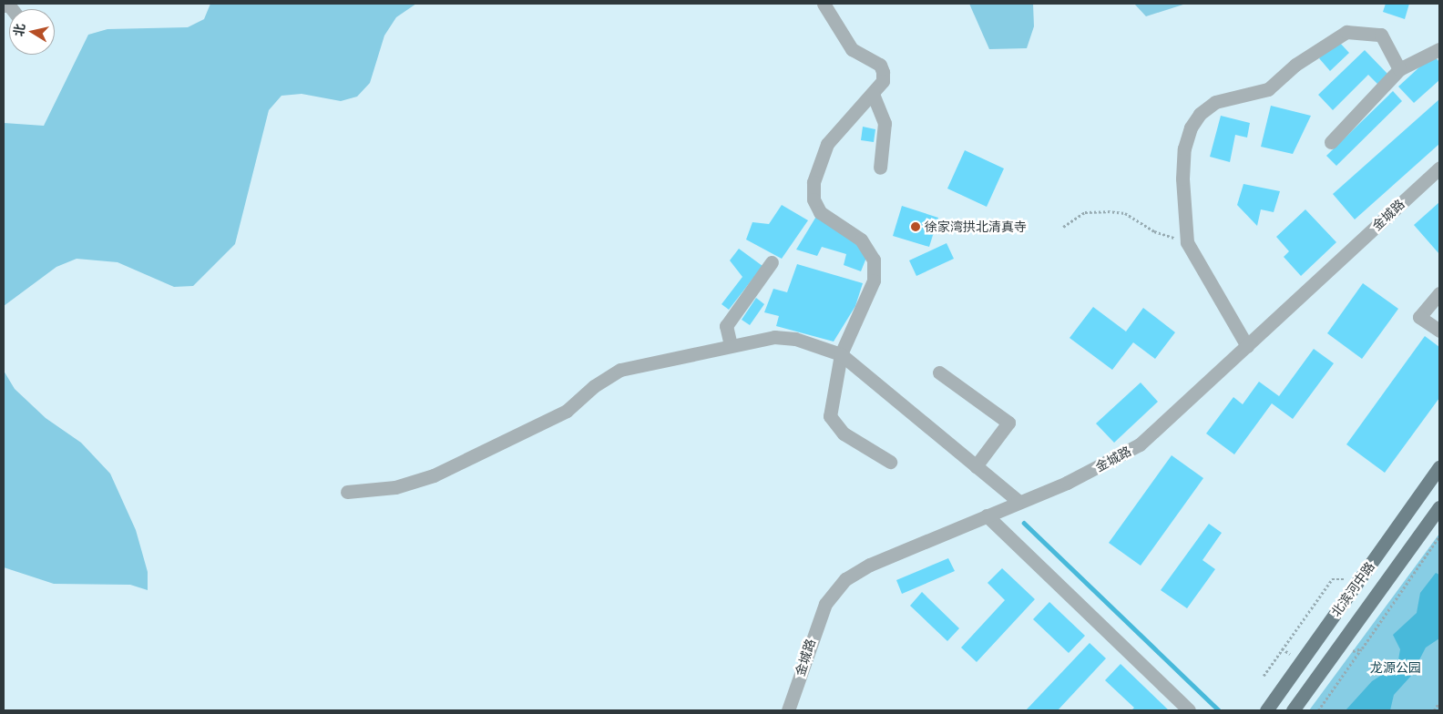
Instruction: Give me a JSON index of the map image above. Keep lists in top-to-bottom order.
{
  "streets": {
    "main road": ["北滨河中路"],
    "street": ["金城路"]
  },
  "parks": ["龙源公园"],
  "places": ["徐家湾拱北清真寺"],
  "north": "left"
}
